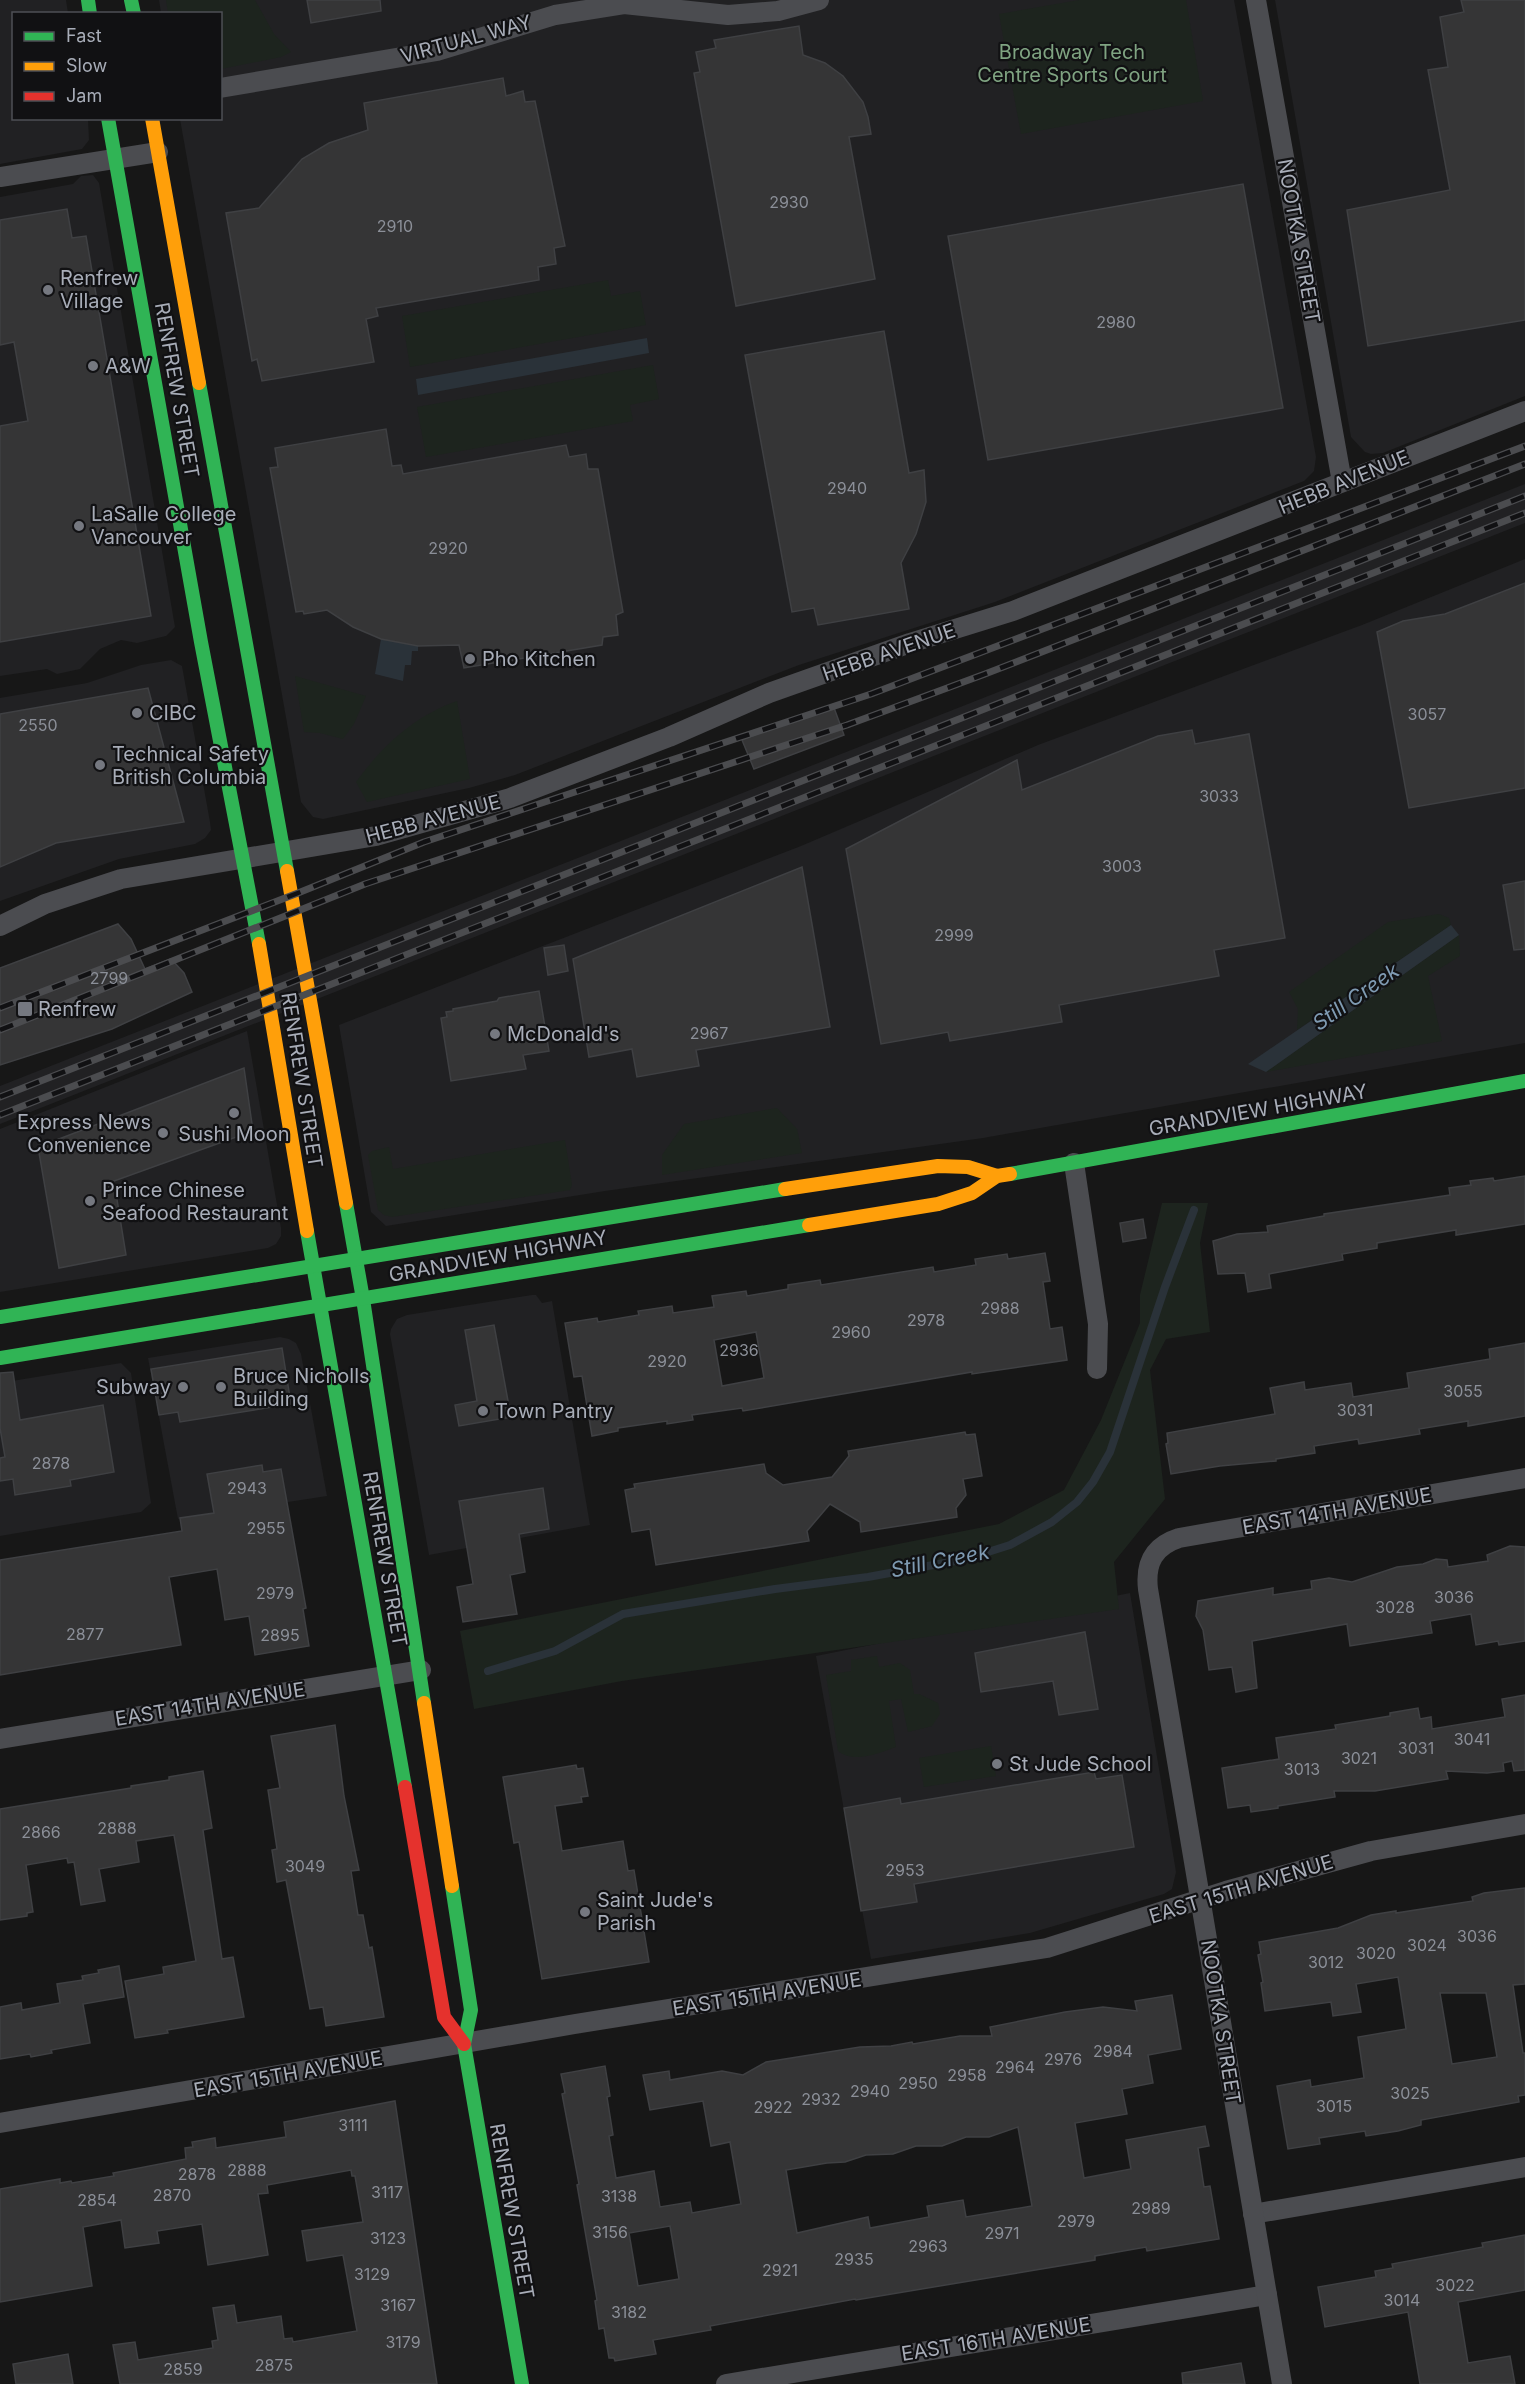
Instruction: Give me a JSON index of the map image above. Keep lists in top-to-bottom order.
{
  "streets": {
    "street": [
      "VIRTUAL WAY",
      "NOOTKA STREET",
      "RENFREW STREET",
      "HEBB AVENUE",
      "GRANDVIEW HIGHWAY",
      "EAST 14TH AVENUE",
      "EAST 15TH AVENUE",
      "EAST 16TH AVENUE"
    ]
  },
  "crossings": [
    ["NOOTKA STREET", "HEBB AVENUE"],
    ["NOOTKA STREET", "EAST 14TH AVENUE"],
    ["NOOTKA STREET", "EAST 15TH AVENUE"],
    ["NOOTKA STREET", "EAST 16TH AVENUE"],
    ["RENFREW STREET", "HEBB AVENUE"],
    ["RENFREW STREET", "GRANDVIEW HIGHWAY"],
    ["RENFREW STREET", "EAST 14TH AVENUE"],
    ["RENFREW STREET", "EAST 15TH AVENUE"]
  ],
  "water": ["Still Creek"],
  "parks": ["Broadway Tech Centre Sports Court"],
  "places": {
    "other": [
      "Renfrew Village",
      "A&W",
      "LaSalle College Vancouver",
      "Pho Kitchen",
      "CIBC",
      "Technical Safety British Columbia",
      "McDonald's",
      "Sushi Moon",
      "Express News Convenience",
      "Prince Chinese Seafood Restaurant",
      "Subway",
      "Bruce Nicholls Building",
      "Town Pantry",
      "St Jude School",
      "Saint Jude's Parish"
    ],
    "transit": ["Renfrew"]
  },
  "house_numbers": [
    "2930",
    "2910",
    "2980",
    "2940",
    "2920",
    "3057",
    "2550",
    "3033",
    "3003",
    "2999",
    "2799",
    "2967",
    "2988",
    "2978",
    "2960",
    "2936",
    "2920",
    "3055",
    "3031",
    "2878",
    "2943",
    "2955",
    "2979",
    "3036",
    "3028",
    "2877",
    "2895",
    "3041",
    "3031",
    "3021",
    "3013",
    "2888",
    "2866",
    "3049",
    "2953",
    "3036",
    "3024",
    "3020",
    "3012",
    "2984",
    "2976",
    "2964",
    "2958",
    "2950",
    "2940",
    "3025",
    "2932",
    "3015",
    "2922",
    "3111",
    "2888",
    "2878",
    "3117",
    "2870",
    "3138",
    "2854",
    "2989",
    "2979",
    "3156",
    "2971",
    "3123",
    "2963",
    "2935",
    "2921",
    "3129",
    "3022",
    "3014",
    "3167",
    "3182",
    "3179",
    "2875",
    "2859"
  ],
  "legend": ["Fast", "Slow", "Jam"]
}
